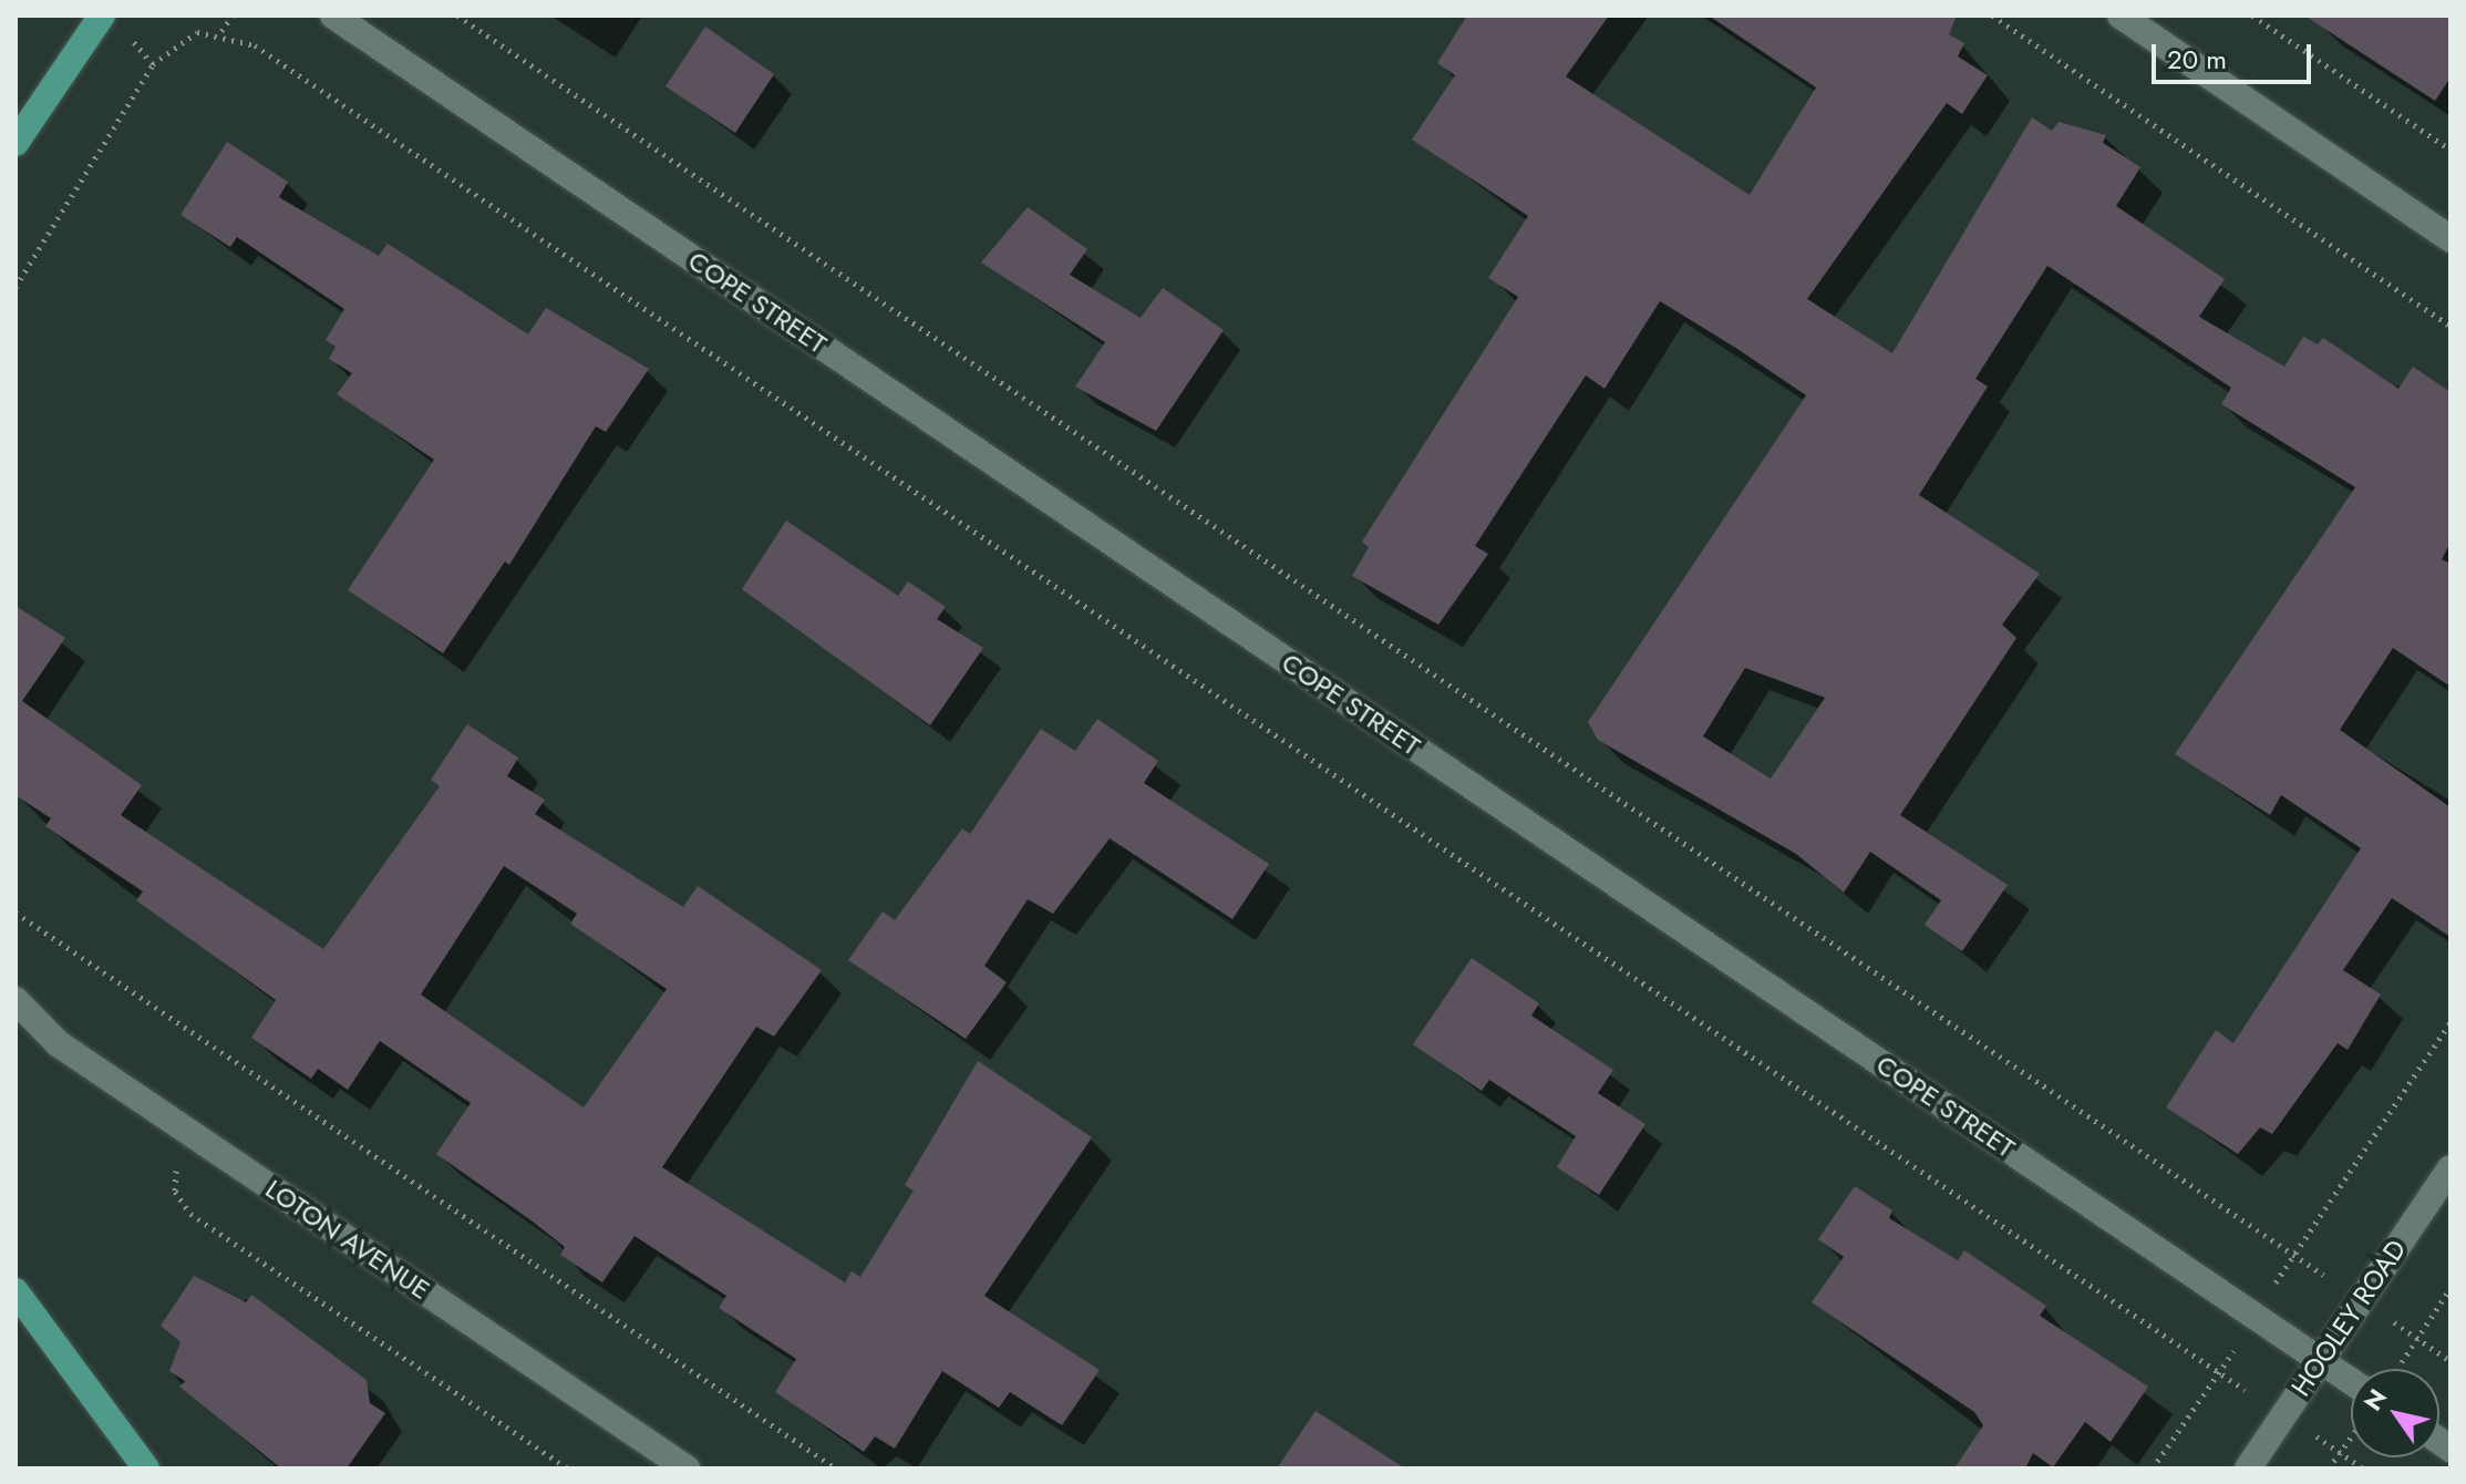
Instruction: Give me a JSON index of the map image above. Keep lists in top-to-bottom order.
{
  "streets": {
    "street": ["COPE STREET", "LOTON AVENUE", "HOOLEY ROAD"]
  },
  "crossings": [
    ["COPE STREET", "HOOLEY ROAD"]
  ],
  "scale_bar": "20 m",
  "north": "top left"
}
